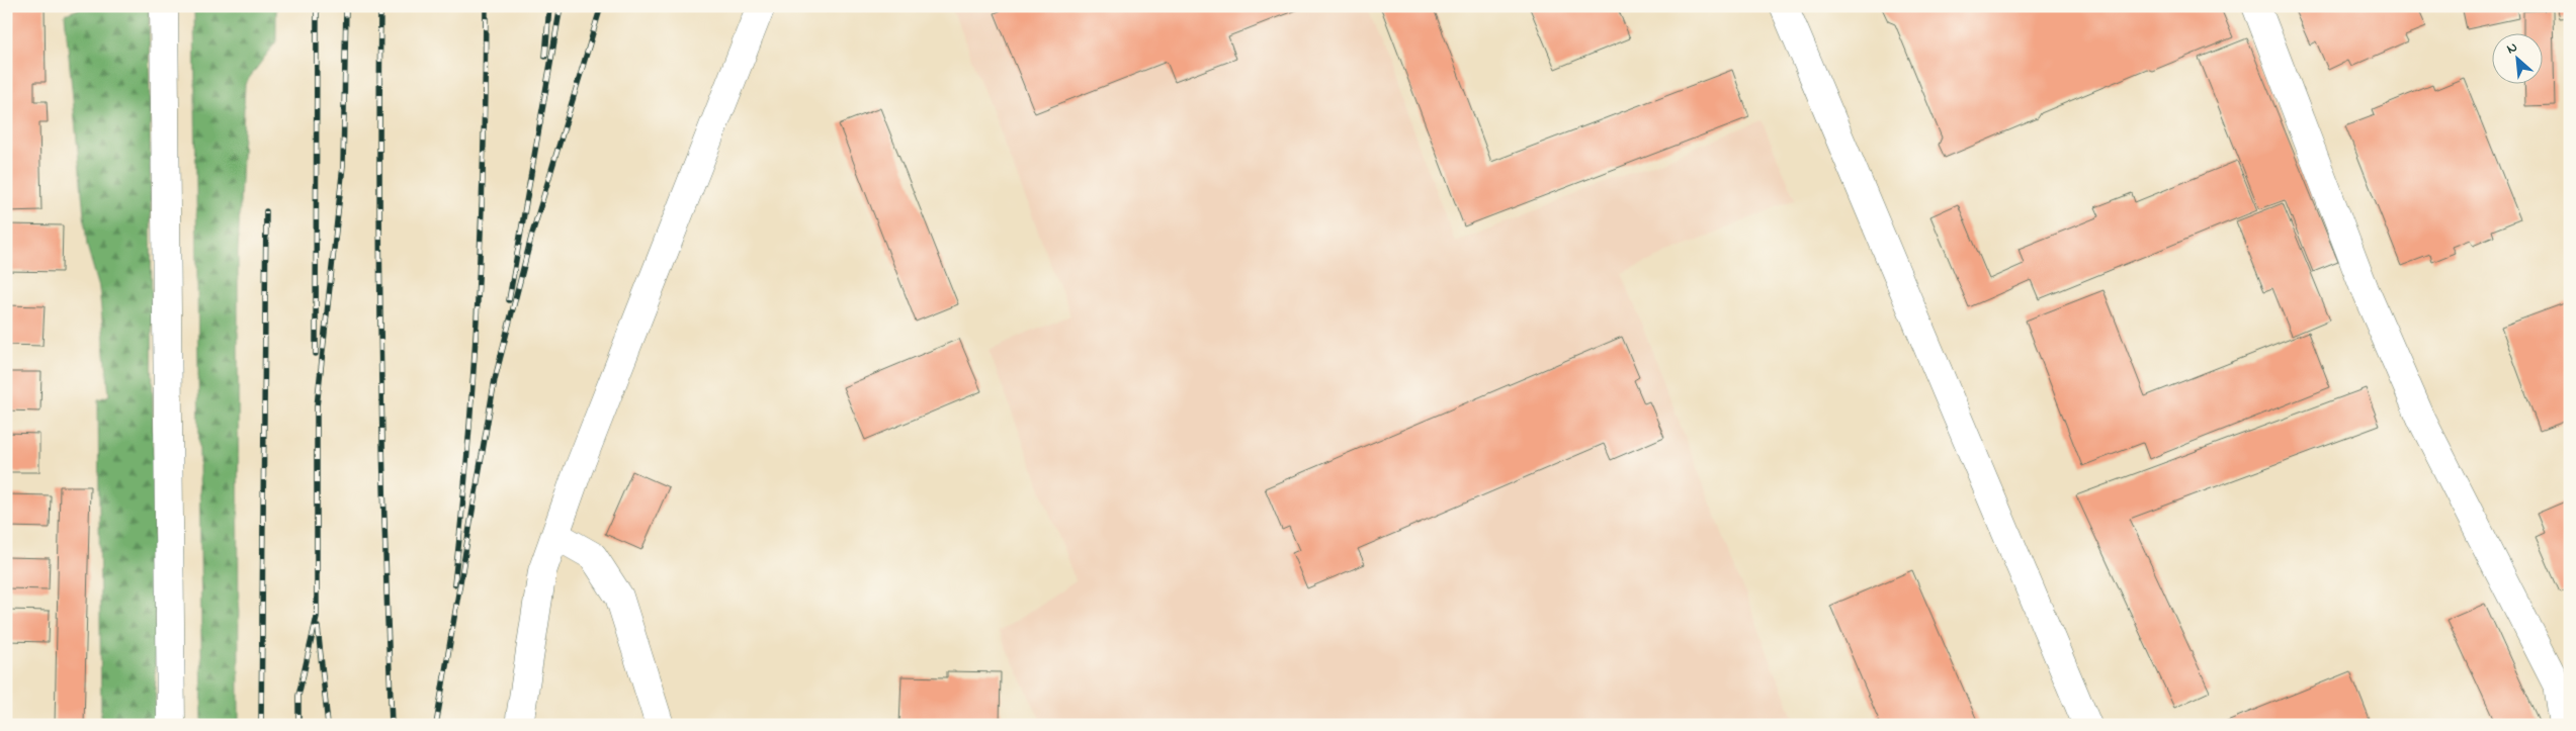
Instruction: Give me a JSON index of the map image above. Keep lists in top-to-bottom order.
{
  "north": "top left"
}
